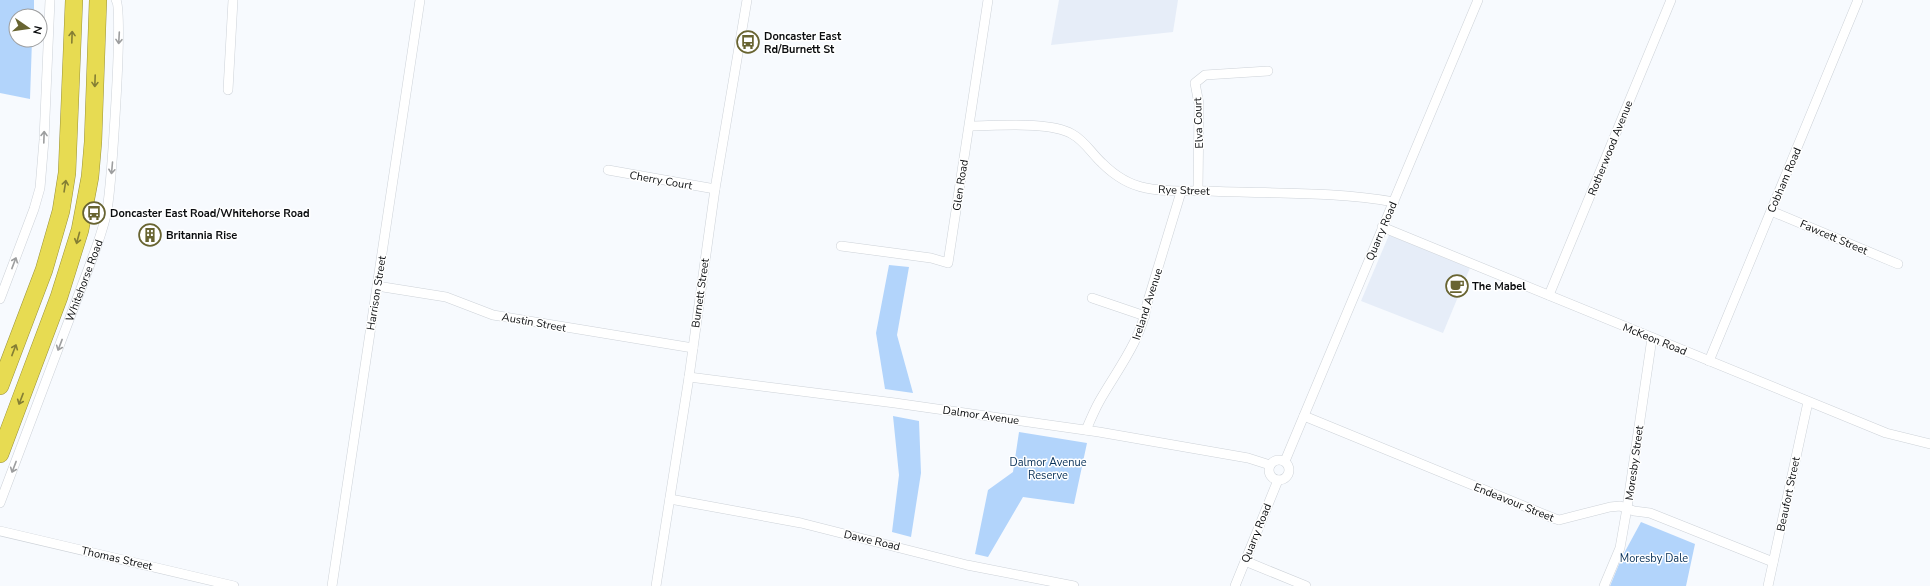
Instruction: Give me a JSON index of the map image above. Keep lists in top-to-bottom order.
{
  "streets": {
    "highway": ["Whitehorse Road"],
    "street": [
      "Elva Court",
      "Rotherwood Avenue",
      "Cherry Court",
      "Cobham Road",
      "Glen Road",
      "Rye Street",
      "Quarry Road",
      "Fawcett Street",
      "Harrison Street",
      "Burnett Street",
      "Ireland Avenue",
      "Austin Street",
      "McKeon Road",
      "Dalmor Avenue",
      "Moresby Street",
      "Beaufort Street",
      "Endeavour Street",
      "Dawe Road",
      "Thomas Street"
    ]
  },
  "crossings": [
    ["Elva Court", "Rye Street"],
    ["Rotherwood Avenue", "McKeon Road"],
    ["Cherry Court", "Burnett Street"],
    ["Cobham Road", "Fawcett Street"],
    ["Cobham Road", "McKeon Road"],
    ["Glen Road", "Rye Street"],
    ["Rye Street", "Quarry Road"],
    ["Rye Street", "Ireland Avenue"],
    ["Quarry Road", "McKeon Road"],
    ["Quarry Road", "Dalmor Avenue"],
    ["Quarry Road", "Endeavour Street"],
    ["Harrison Street", "Austin Street"],
    ["Burnett Street", "Austin Street"],
    ["Burnett Street", "Dalmor Avenue"],
    ["Burnett Street", "Dawe Road"],
    ["Ireland Avenue", "Dalmor Avenue"],
    ["McKeon Road", "Moresby Street"],
    ["McKeon Road", "Beaufort Street"],
    ["Moresby Street", "Endeavour Street"],
    ["Beaufort Street", "Endeavour Street"]
  ],
  "parks": ["Dalmor Avenue Reserve", "Moresby Dale"],
  "places": {
    "bus stop": ["Doncaster East Rd/Burnett St", "Doncaster East Road/Whitehorse Road"],
    "building": ["Britannia Rise"],
    "cafe": ["The Mabel"]
  },
  "north": "right"
}
